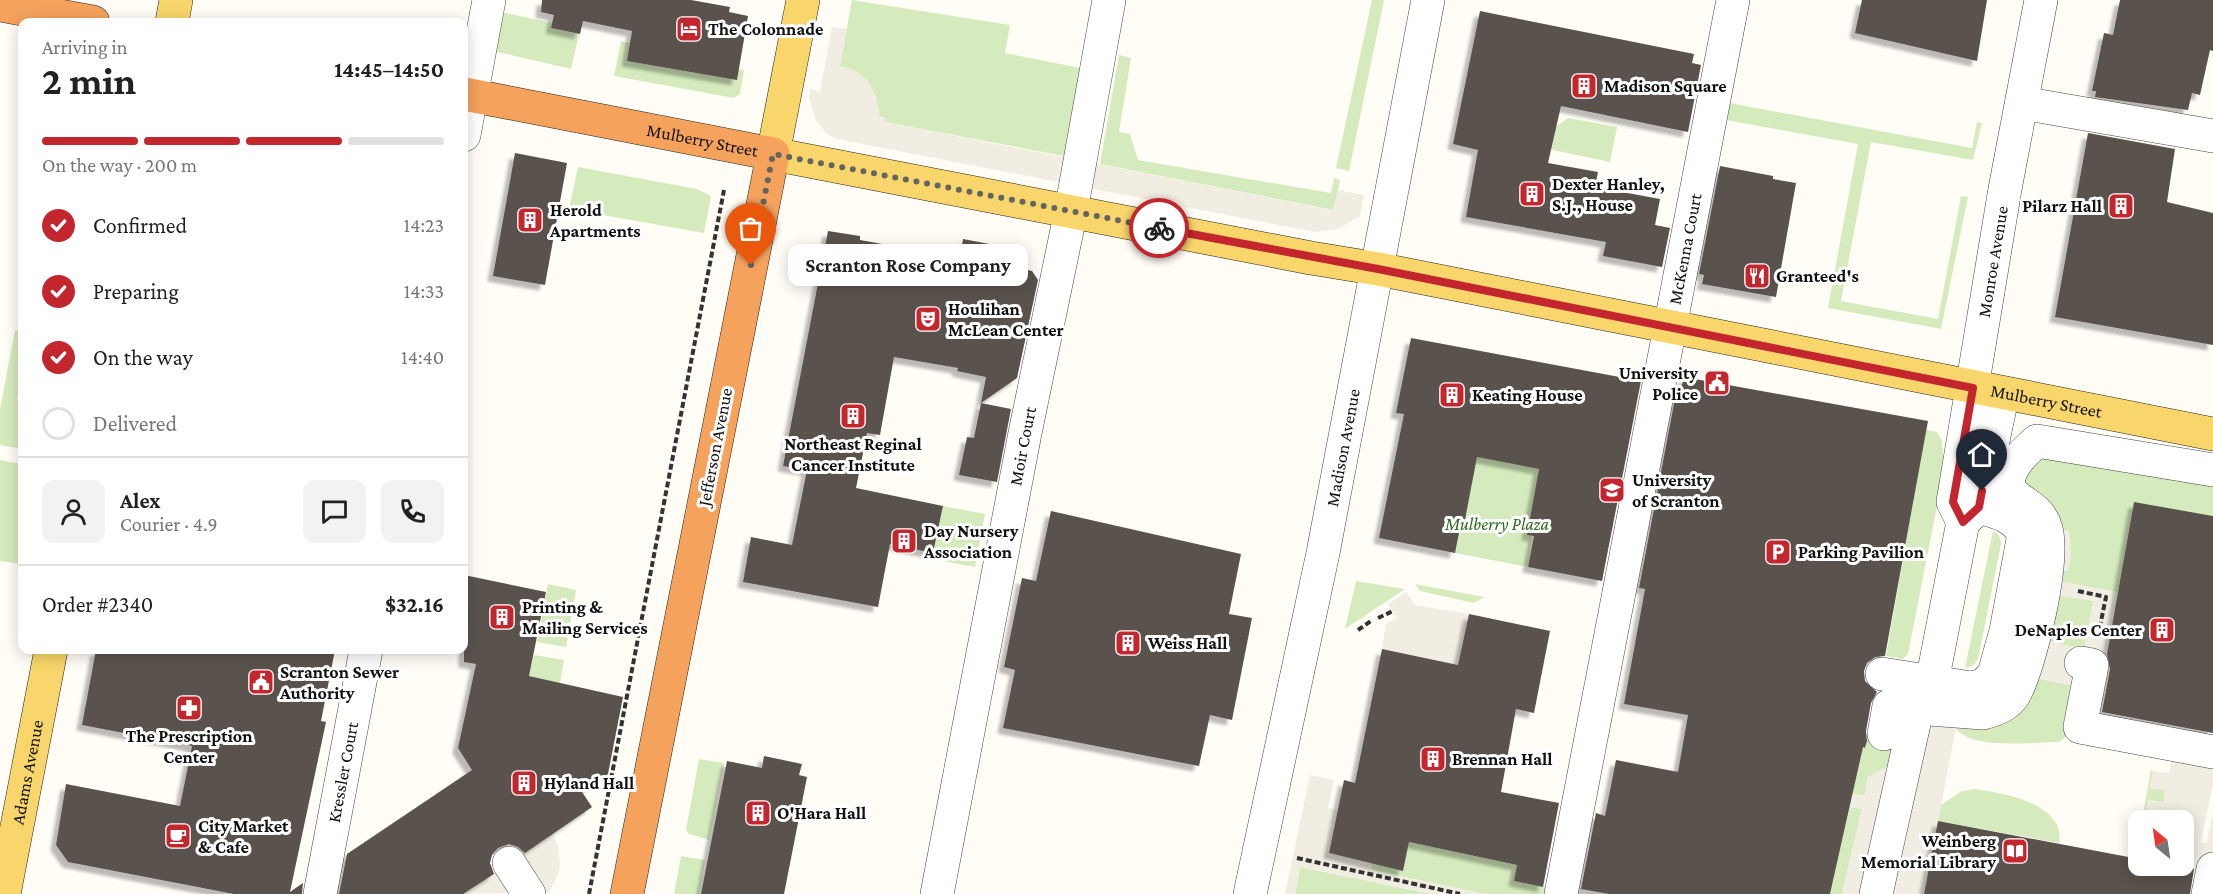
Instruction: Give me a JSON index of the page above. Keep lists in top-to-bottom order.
{
  "streets": {
    "highway": ["Mulberry Street", "Jefferson Avenue"],
    "main road": ["Adams Avenue"],
    "street": [
      "McKenna Court",
      "Monroe Avenue",
      "Moir Court",
      "Madison Avenue",
      "Kressler Court"
    ]
  },
  "crossings": [
    ["Mulberry Street", "McKenna Court"],
    ["Mulberry Street", "Monroe Avenue"],
    ["Mulberry Street", "Jefferson Avenue"],
    ["Mulberry Street", "Moir Court"],
    ["Mulberry Street", "Madison Avenue"]
  ],
  "parks": ["Mulberry Plaza"],
  "places": {
    "hotel": ["The Colonnade"],
    "building": [
      "Madison Square",
      "Dexter Hanley, S.J., House",
      "Pilarz Hall",
      "Herold Apartments",
      "Keating House",
      "Northeast Reginal Cancer Institute",
      "Day Nursery Association",
      "Printing & Mailing Services",
      "DeNaples Center",
      "Weiss Hall",
      "Brennan Hall",
      "Hyland Hall",
      "O'Hara Hall"
    ],
    "other": ["Scranton Rose Company"],
    "restaurant": ["Granteed's"],
    "theatre": ["Houlihan McLean Center"],
    "public building": ["University Police", "Scranton Sewer Authority"],
    "school or university": ["University of Scranton"],
    "parking": ["Parking Pavilion"],
    "pharmacy": ["The Prescription Center"],
    "cafe": ["City Market & Cafe"],
    "library": ["Weinberg Memorial Library"]
  },
  "north": "top left",
  "page": {
    "heading": ["2 min", "Arriving in", "14:45–14:50"],
    "panel": [
      "Alex",
      "Courier · 4.9",
      "Order #2340",
      "$32.16"
    ],
    "bar": "On the way · 200 m",
    "list": [
      ["Confirmed", "14:23"],
      ["Preparing", "14:33"],
      ["On the way", "14:40"],
      "Delivered"
    ],
    "bubble": "Scranton Rose Company"
  }
}
